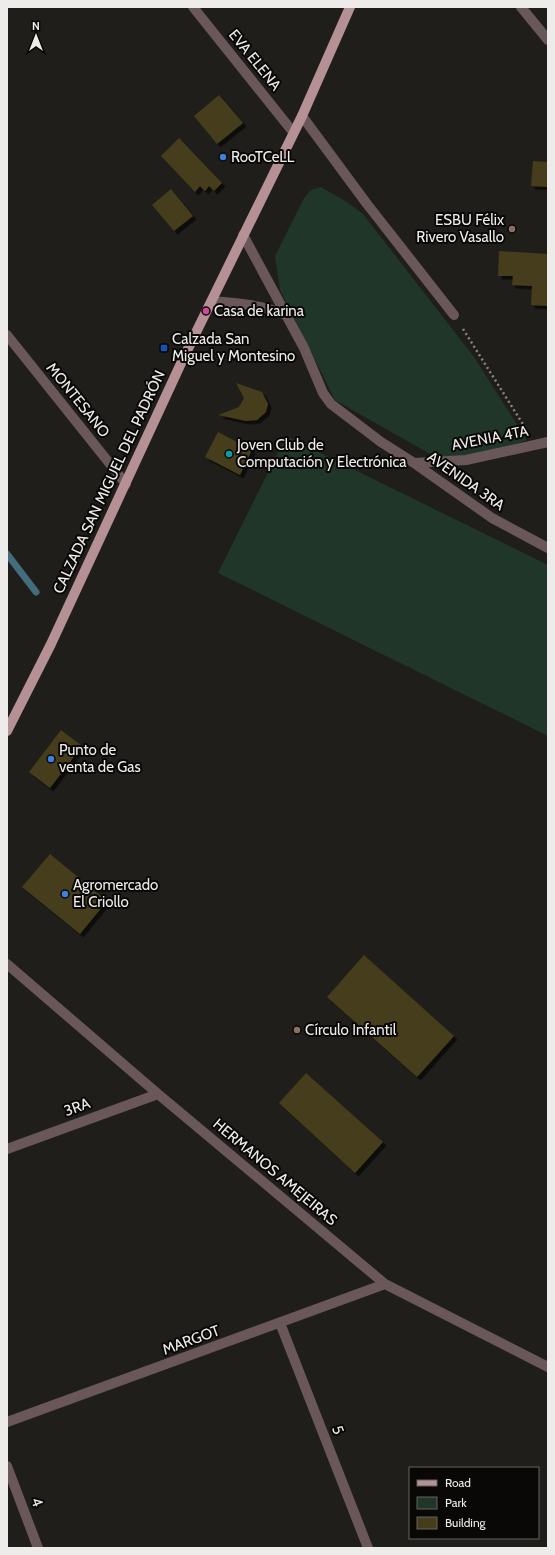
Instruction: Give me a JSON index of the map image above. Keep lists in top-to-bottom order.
{
  "streets": {
    "main road": ["CALZADA SAN MIGUEL DEL PADRÓN"],
    "street": [
      "EVA ELENA",
      "MONTESANO",
      "AVENIA 4TA",
      "AVENIDA 3RA",
      "3RA",
      "HERMANOS AMEJEIRAS",
      "MARGOT",
      "5",
      "4"
    ]
  },
  "crossings": [
    ["EVA ELENA", "CALZADA SAN MIGUEL DEL PADRÓN"],
    ["MONTESANO", "CALZADA SAN MIGUEL DEL PADRÓN"],
    ["AVENIA 4TA", "AVENIDA 3RA"],
    ["AVENIDA 3RA", "CALZADA SAN MIGUEL DEL PADRÓN"],
    ["3RA", "HERMANOS AMEJEIRAS"],
    ["HERMANOS AMEJEIRAS", "MARGOT"],
    ["MARGOT", "5"]
  ],
  "places": {
    "other": [
      "RooTCeLL",
      "ESBU Félix Rivero Vasallo",
      "Casa de karina",
      "Joven Club de Computación y Electrónica",
      "Punto de venta de Gas",
      "Agromercado El Criollo",
      "Círculo Infantil"
    ],
    "transit": ["Calzada San Miguel y Montesino"]
  },
  "legend": ["Road", "Park", "Building"],
  "north": "top"
}
